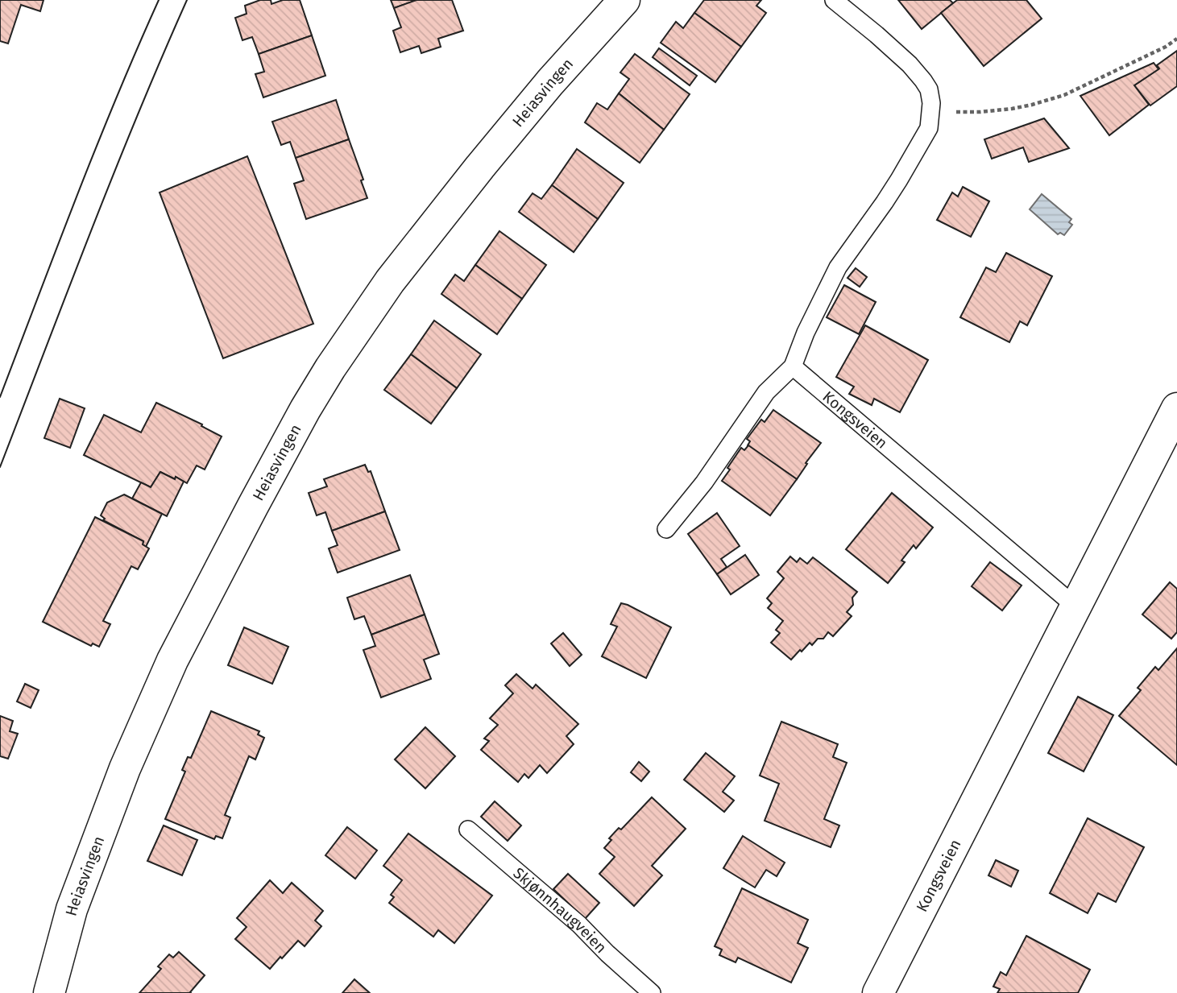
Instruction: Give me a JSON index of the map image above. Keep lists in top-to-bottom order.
{
  "streets": {
    "street": ["Heiasvingen", "Kongsveien"],
    "lane": ["Skjønnhaugveien"]
  }
}
